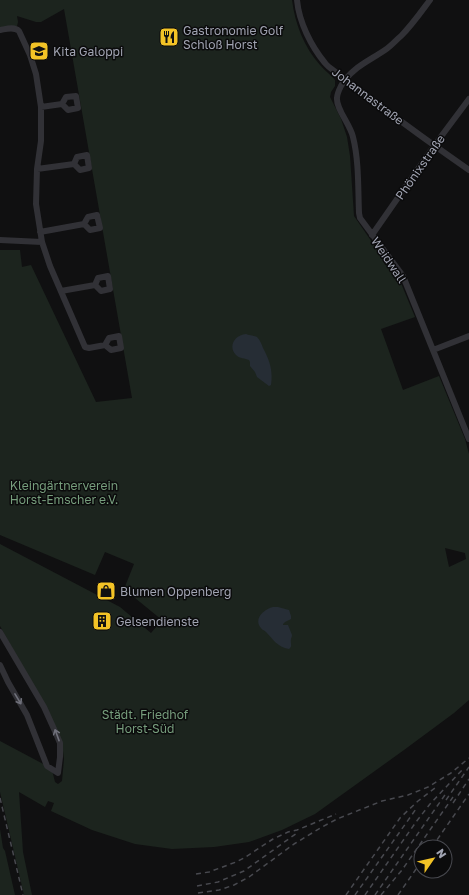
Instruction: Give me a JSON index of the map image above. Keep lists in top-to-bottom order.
{
  "streets": {
    "street": ["Johannastraße", "Phönixstraße", "Weidwall"]
  },
  "crossings": [
    ["Johannastraße", "Phönixstraße"],
    ["Johannastraße", "Weidwall"],
    ["Phönixstraße", "Weidwall"]
  ],
  "parks": ["Kleingärtnerverein Horst-Emscher e.V.", "Städt. Friedhof Horst-Süd"],
  "places": {
    "restaurant": ["Gastronomie Golf Schloß Horst"],
    "school or university": ["Kita Galoppi"],
    "shop": ["Blumen Oppenberg"],
    "building": ["Gelsendienste"]
  },
  "north": "top right"
}
